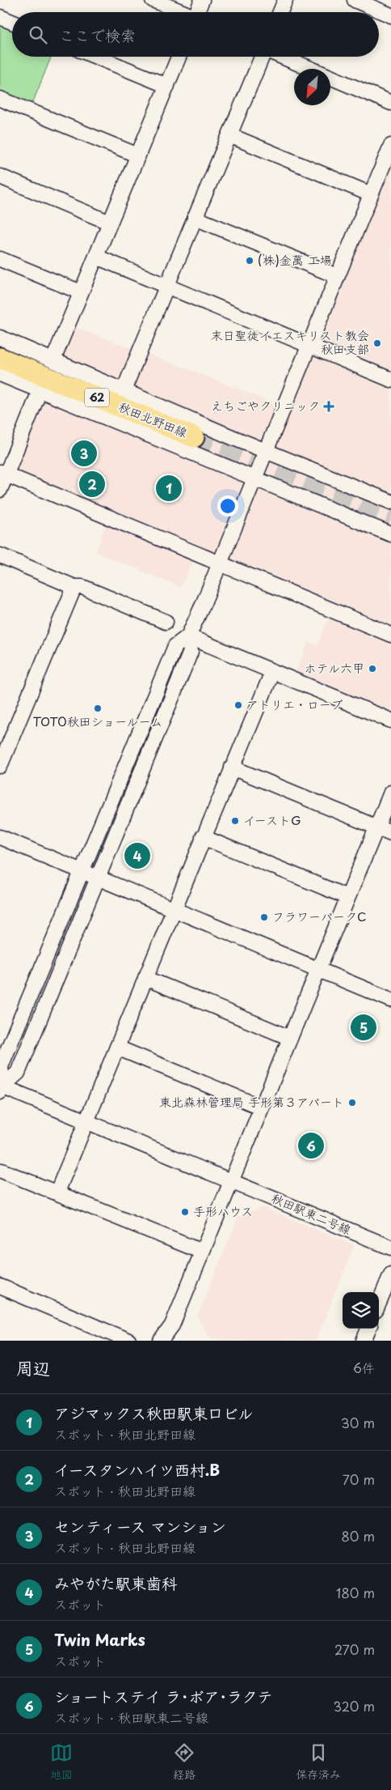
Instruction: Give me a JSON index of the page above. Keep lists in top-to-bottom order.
{
  "streets": {
    "highway": ["62", "秋田北野田線"],
    "street": ["秋田駅東二号線"]
  },
  "places": {
    "other": [
      "(株)金萬 工場",
      "末日聖徒イエスキリスト教会 秋田支部",
      "ホテル六甲",
      "アトリエ・ローブ",
      "TOTO秋田ショールーム",
      "イーストG",
      "フラワーパークC",
      "東北森林管理局 手形第３アパート",
      "手形ハウス"
    ],
    "health": ["えちごやクリニック"]
  },
  "north": "bottom left",
  "page": {
    "search": "ここで検索",
    "pins": [
      "3",
      "2",
      "1",
      "4",
      "5",
      "6"
    ],
    "heading": ["周辺", "6件"],
    "list": [
      {
        "mark": "1",
        "name": "アジマックス秋田駅東口ビル",
        "note": "スポット · 秋田北野田線",
        "value": "30 m"
      },
      {
        "mark": "2",
        "name": "イースタンハイツ西村.B",
        "note": "スポット · 秋田北野田線",
        "value": "70 m"
      },
      {
        "mark": "3",
        "name": "センティース マンション",
        "note": "スポット · 秋田北野田線",
        "value": "80 m"
      },
      {
        "mark": "4",
        "name": "みやがた駅東歯科",
        "note": "スポット",
        "value": "180 m"
      },
      {
        "mark": "5",
        "name": "Twin Marks",
        "note": "スポット",
        "value": "270 m"
      },
      {
        "mark": "6",
        "name": "ショートステイ ラ･ボア･ラクテ",
        "note": "スポット · 秋田駅東二号線",
        "value": "320 m"
      }
    ],
    "nav": ["地図", "経路", "保存済み"]
  }
}
